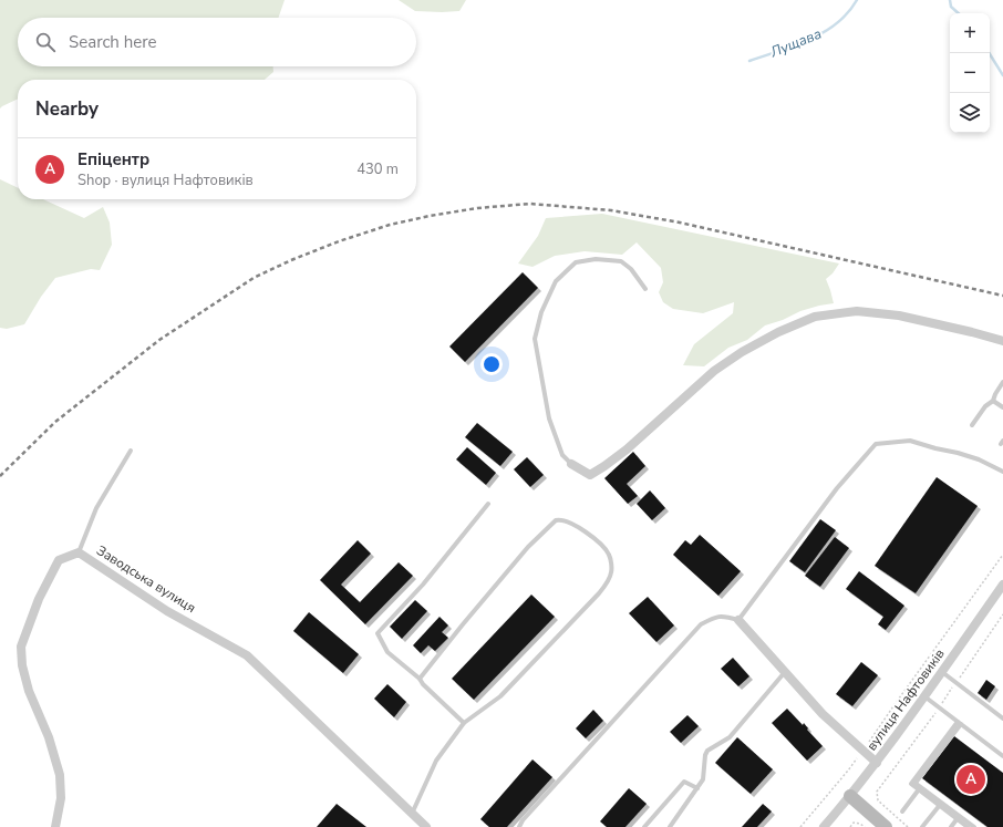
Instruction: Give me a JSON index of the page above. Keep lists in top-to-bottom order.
{
  "streets": {
    "street": ["Заводська вулиця", "вулиця Нафтовиків"]
  },
  "water": ["Лущава"],
  "page": {
    "map_buttons": ["+", "−"],
    "search": "Search here",
    "heading": "Nearby",
    "list": [
      {
        "mark": "A",
        "name": "Епіцентр",
        "note": "Shop · вулиця Нафтовиків",
        "value": "430 m"
      }
    ],
    "pins": "A"
  }
}
